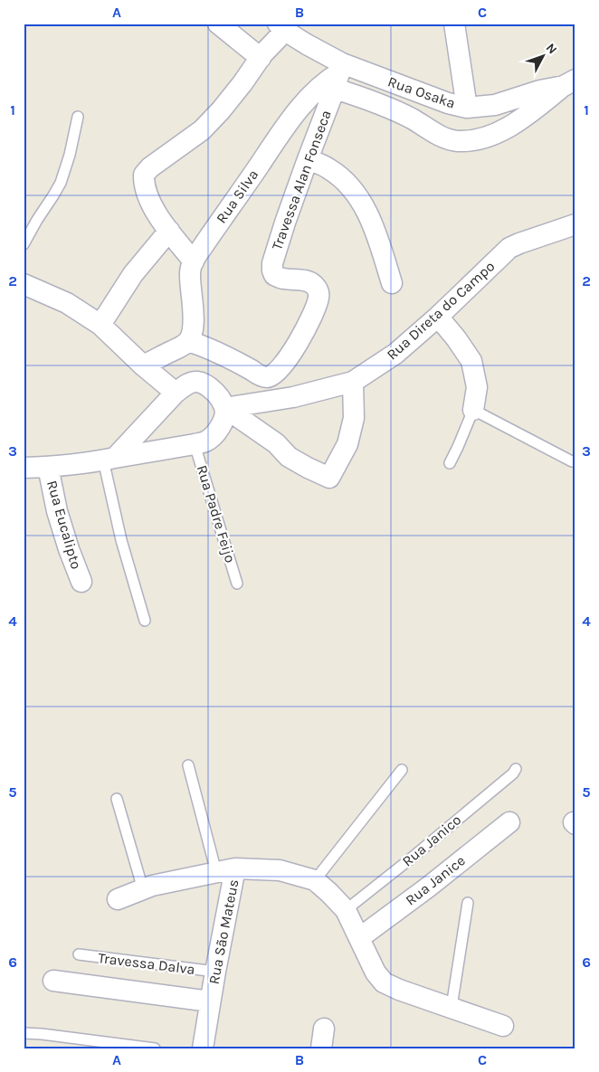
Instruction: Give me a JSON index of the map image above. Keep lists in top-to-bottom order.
{
  "streets": {
    "street": [
      "Rua Osaka",
      "Travessa Alan Fonseca",
      "Rua Silva",
      "Rua Direta do Campo",
      "Rua Eucalipto",
      "Rua Janice",
      "Rua São Mateus"
    ],
    "lane": ["Rua Padre Feijo", "Rua Janico", "Travessa Dalva"]
  },
  "crossings": [
    ["Rua Osaka", "Travessa Alan Fonseca"],
    ["Rua Osaka", "Rua Silva"],
    ["Travessa Alan Fonseca", "Rua Silva"],
    ["Rua São Mateus", "Travessa Dalva"]
  ],
  "north": "top right",
  "grid": {
    "columns": ["A", "B", "C"],
    "rows": [
      "1",
      "2",
      "3",
      "4",
      "5",
      "6"
    ]
  }
}
